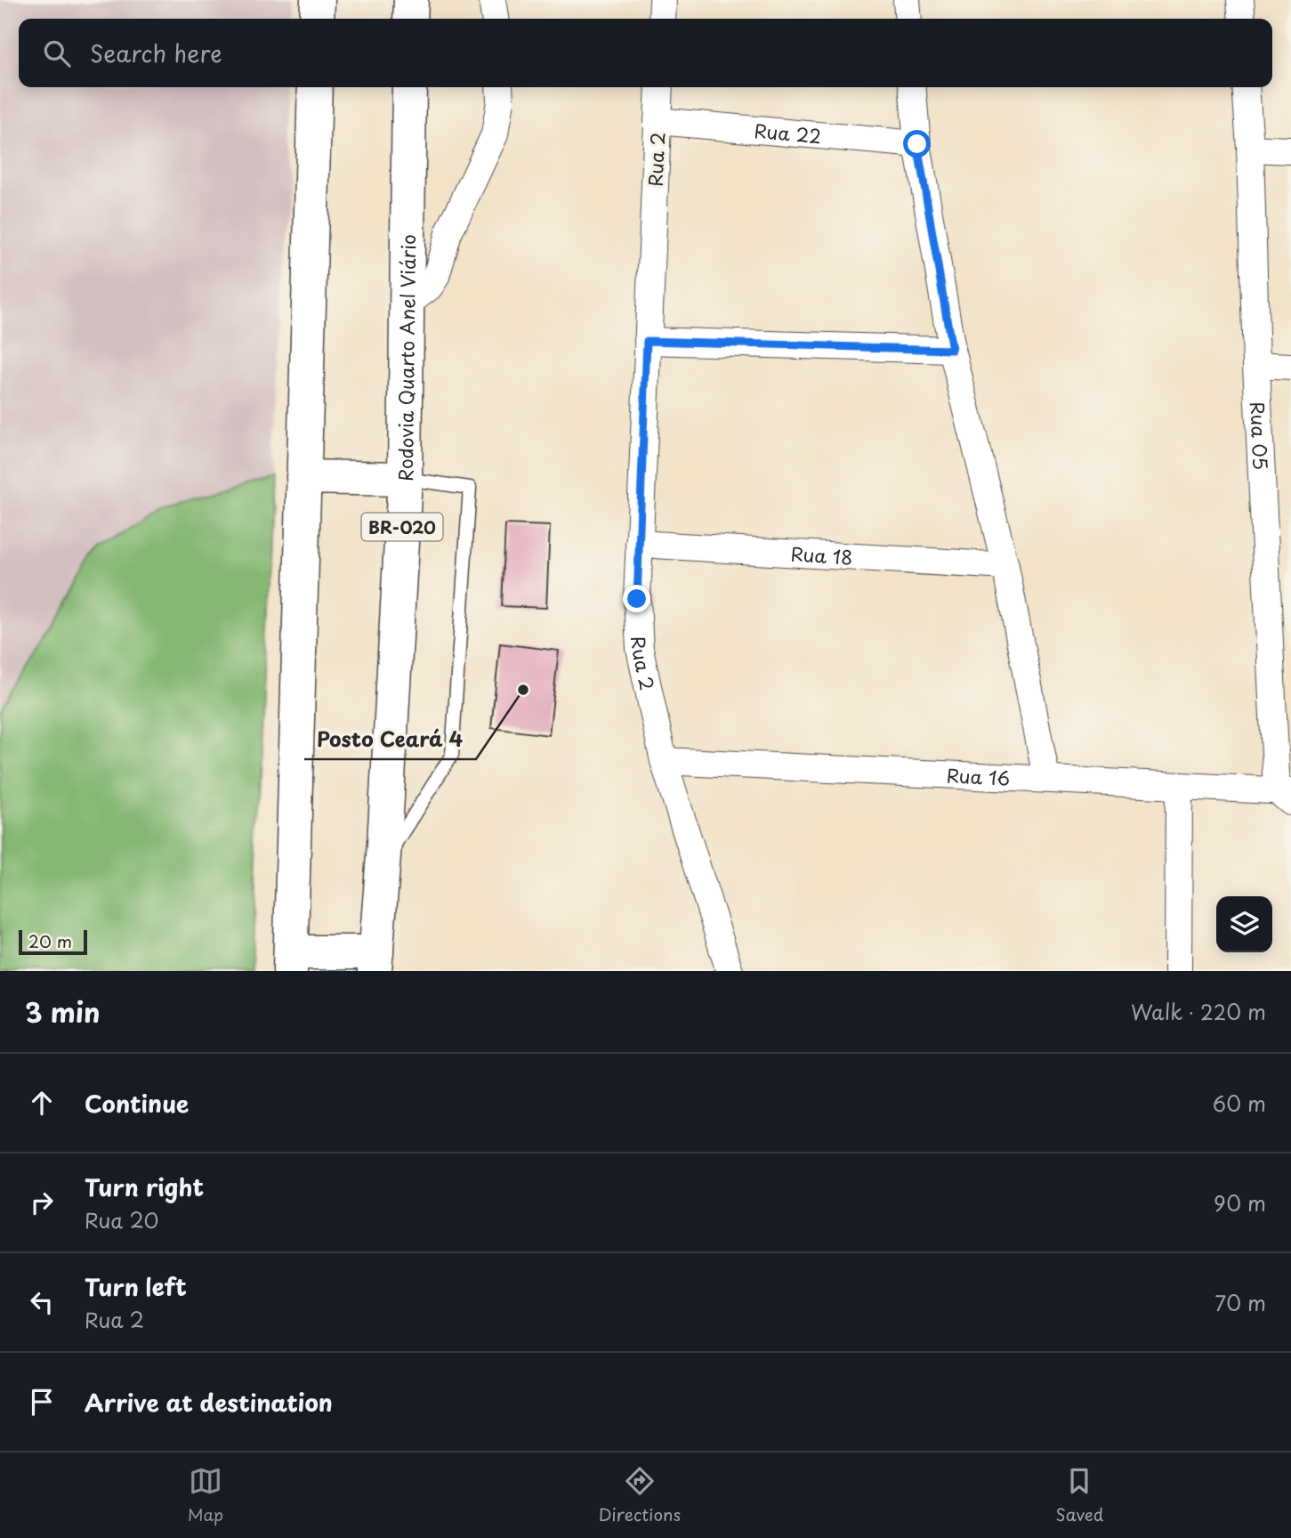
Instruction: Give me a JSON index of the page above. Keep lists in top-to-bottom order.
{
  "streets": {
    "highway": ["Rodovia Quarto Anel Viário", "BR-020"],
    "street": [
      "Rua 22",
      "Rua 2",
      "Rua 05",
      "Rua 18",
      "Rua 16"
    ]
  },
  "crossings": [
    ["Rua 22", "Rua 2"],
    ["Rua 2", "Rua 18"],
    ["Rua 2", "Rua 16"],
    ["Rua 05", "Rua 16"]
  ],
  "places": ["Posto Ceará 4"],
  "scale_bar": "20 m",
  "page": {
    "search": "Search here",
    "scale": "20 m",
    "heading": ["3 min", "Walk · 220 m"],
    "list": [
      ["Continue", "60 m"],
      ["Turn right", "Rua 20", "90 m"],
      ["Turn left", "Rua 2", "70 m"],
      "Arrive at destination"
    ],
    "nav": ["Map", "Directions", "Saved"]
  }
}
